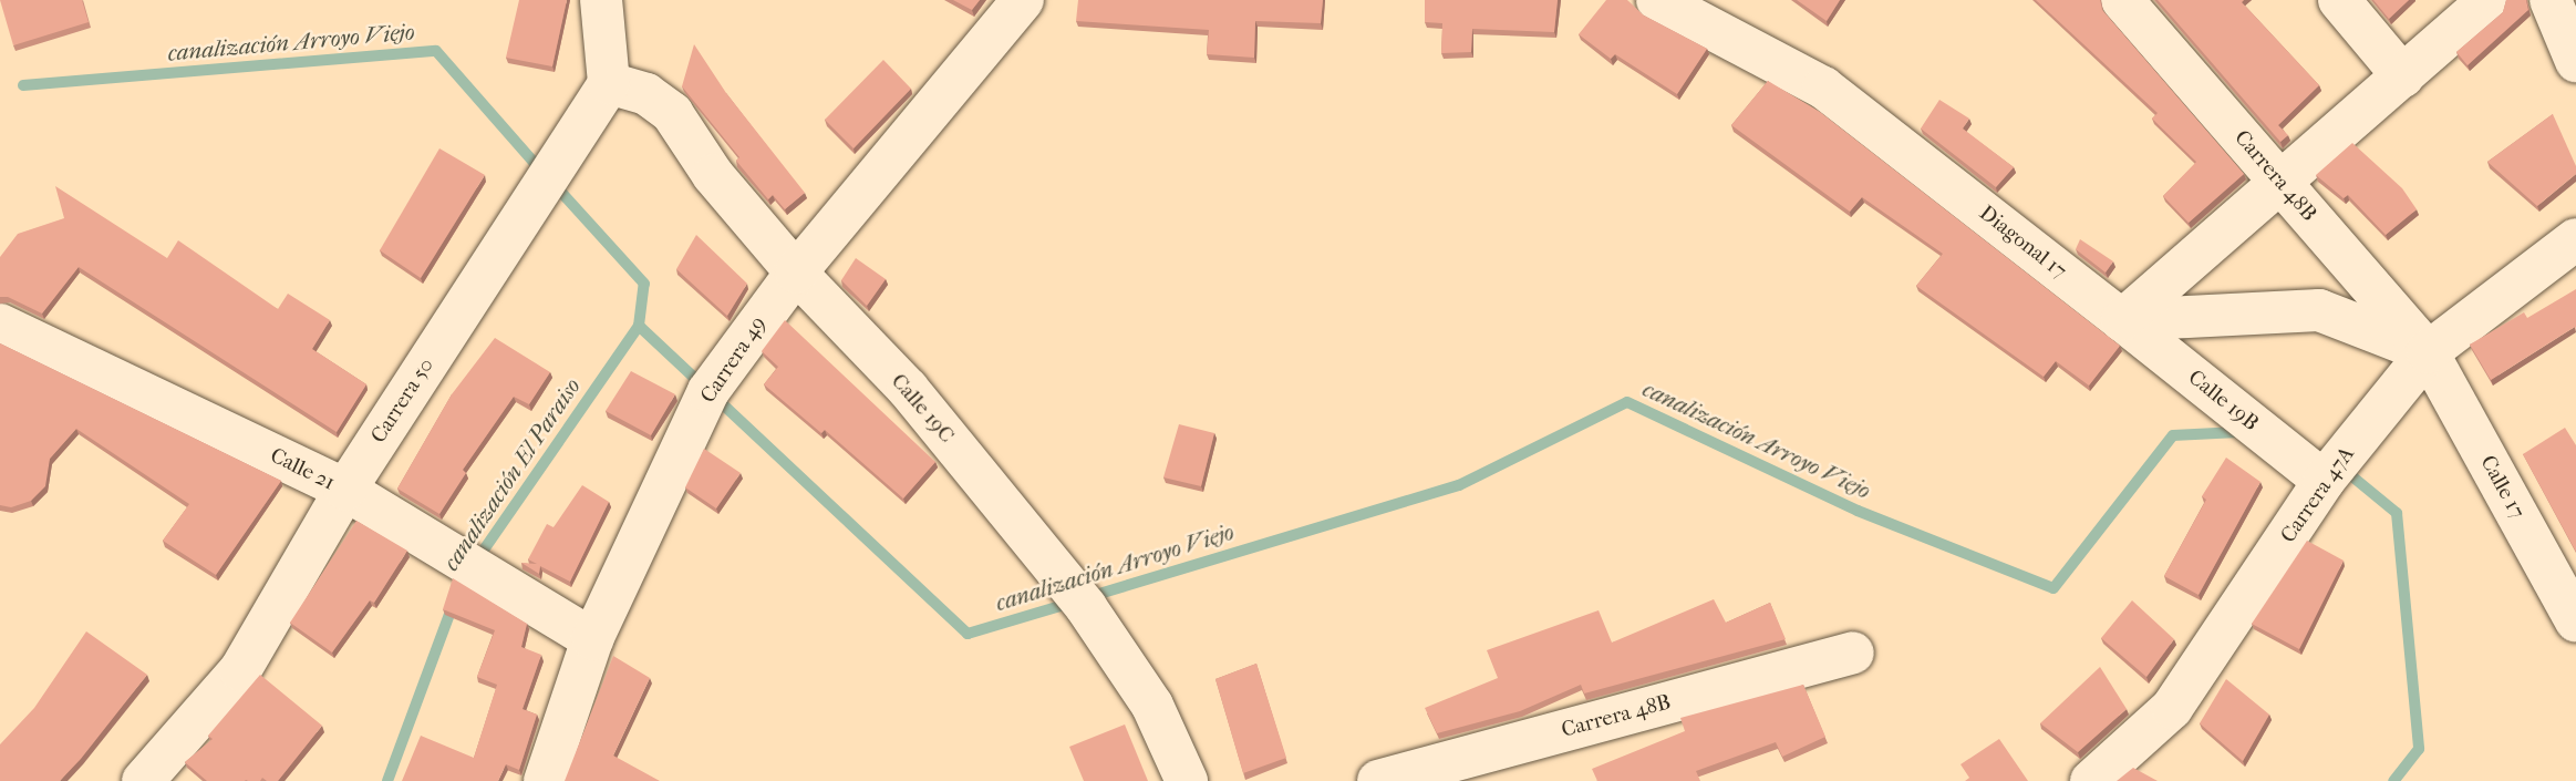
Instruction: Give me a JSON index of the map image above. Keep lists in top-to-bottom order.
{
  "streets": {
    "street": [
      "Carrera 48B",
      "Diagonal 17",
      "Carrera 49",
      "Carrera 50",
      "Calle 19B",
      "Calle 19C",
      "Calle 21",
      "Calle 17",
      "Carrera 47A"
    ]
  },
  "crossings": [
    ["Carrera 48B", "Calle 17"],
    ["Carrera 48B", "Carrera 47A"],
    ["Diagonal 17", "Calle 19B"],
    ["Carrera 49", "Calle 19C"],
    ["Carrera 49", "Calle 21"],
    ["Carrera 50", "Calle 19C"],
    ["Carrera 50", "Calle 21"],
    ["Calle 19B", "Carrera 47A"],
    ["Calle 17", "Carrera 47A"]
  ],
  "water": ["canalización Arroyo Viejo", "canalización El Paraiso"]
}
